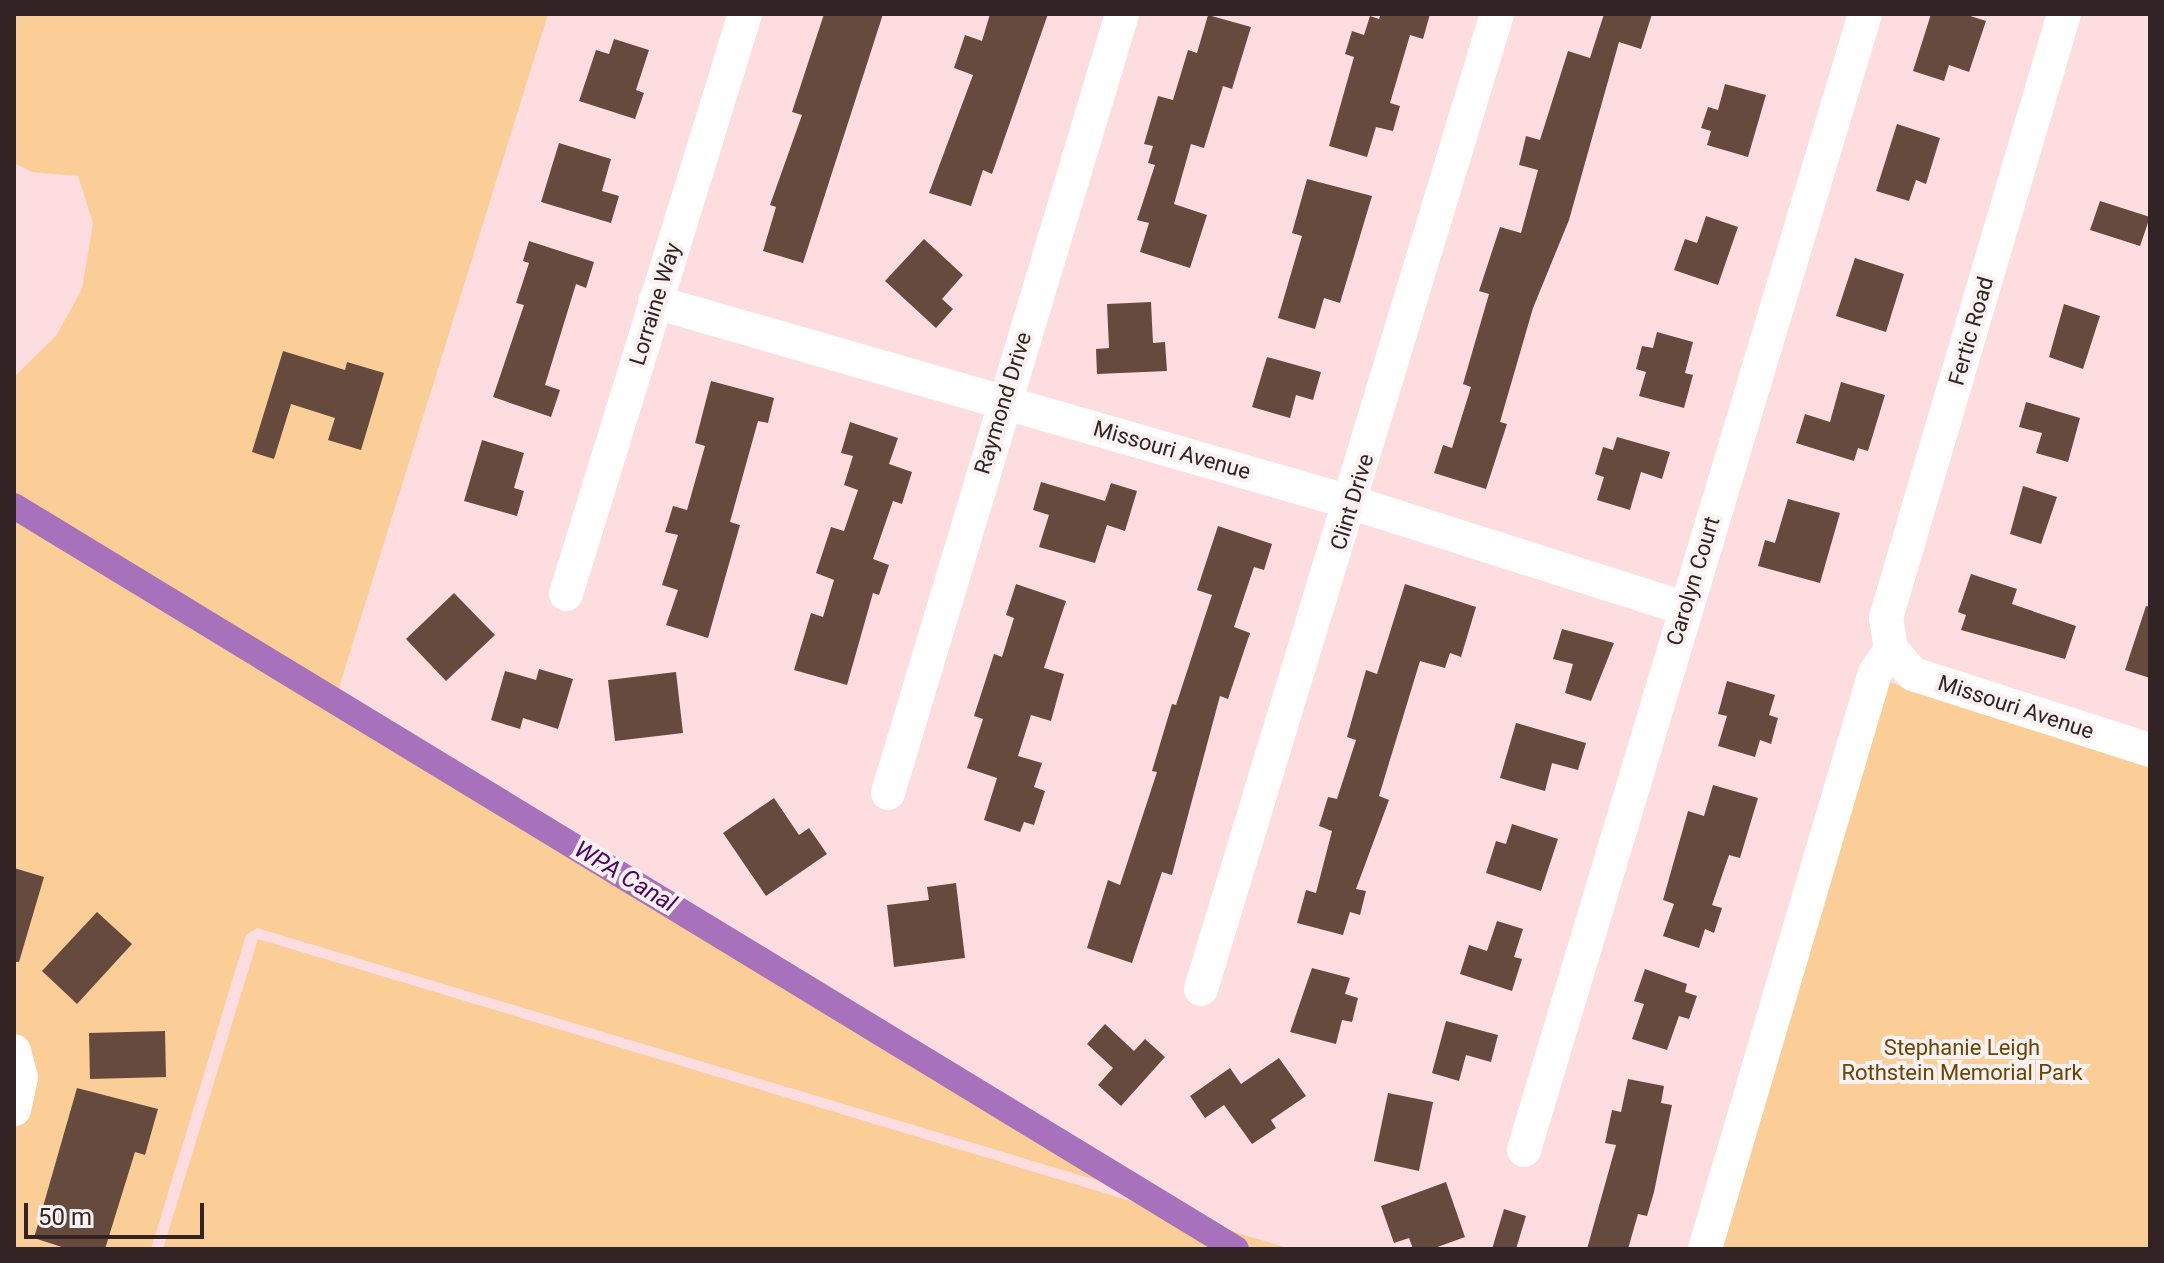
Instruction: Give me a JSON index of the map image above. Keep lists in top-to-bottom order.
{
  "streets": {
    "street": [
      "Lorraine Way",
      "Fertic Road",
      "Raymond Drive",
      "Missouri Avenue",
      "Clint Drive",
      "Carolyn Court"
    ]
  },
  "crossings": [
    ["Lorraine Way", "Missouri Avenue"],
    ["Fertic Road", "Missouri Avenue"],
    ["Raymond Drive", "Missouri Avenue"],
    ["Missouri Avenue", "Clint Drive"],
    ["Missouri Avenue", "Carolyn Court"]
  ],
  "water": ["WPA Canal"],
  "parks": ["Stephanie Leigh Rothstein Memorial Park"],
  "scale_bar": "50 m"
}
